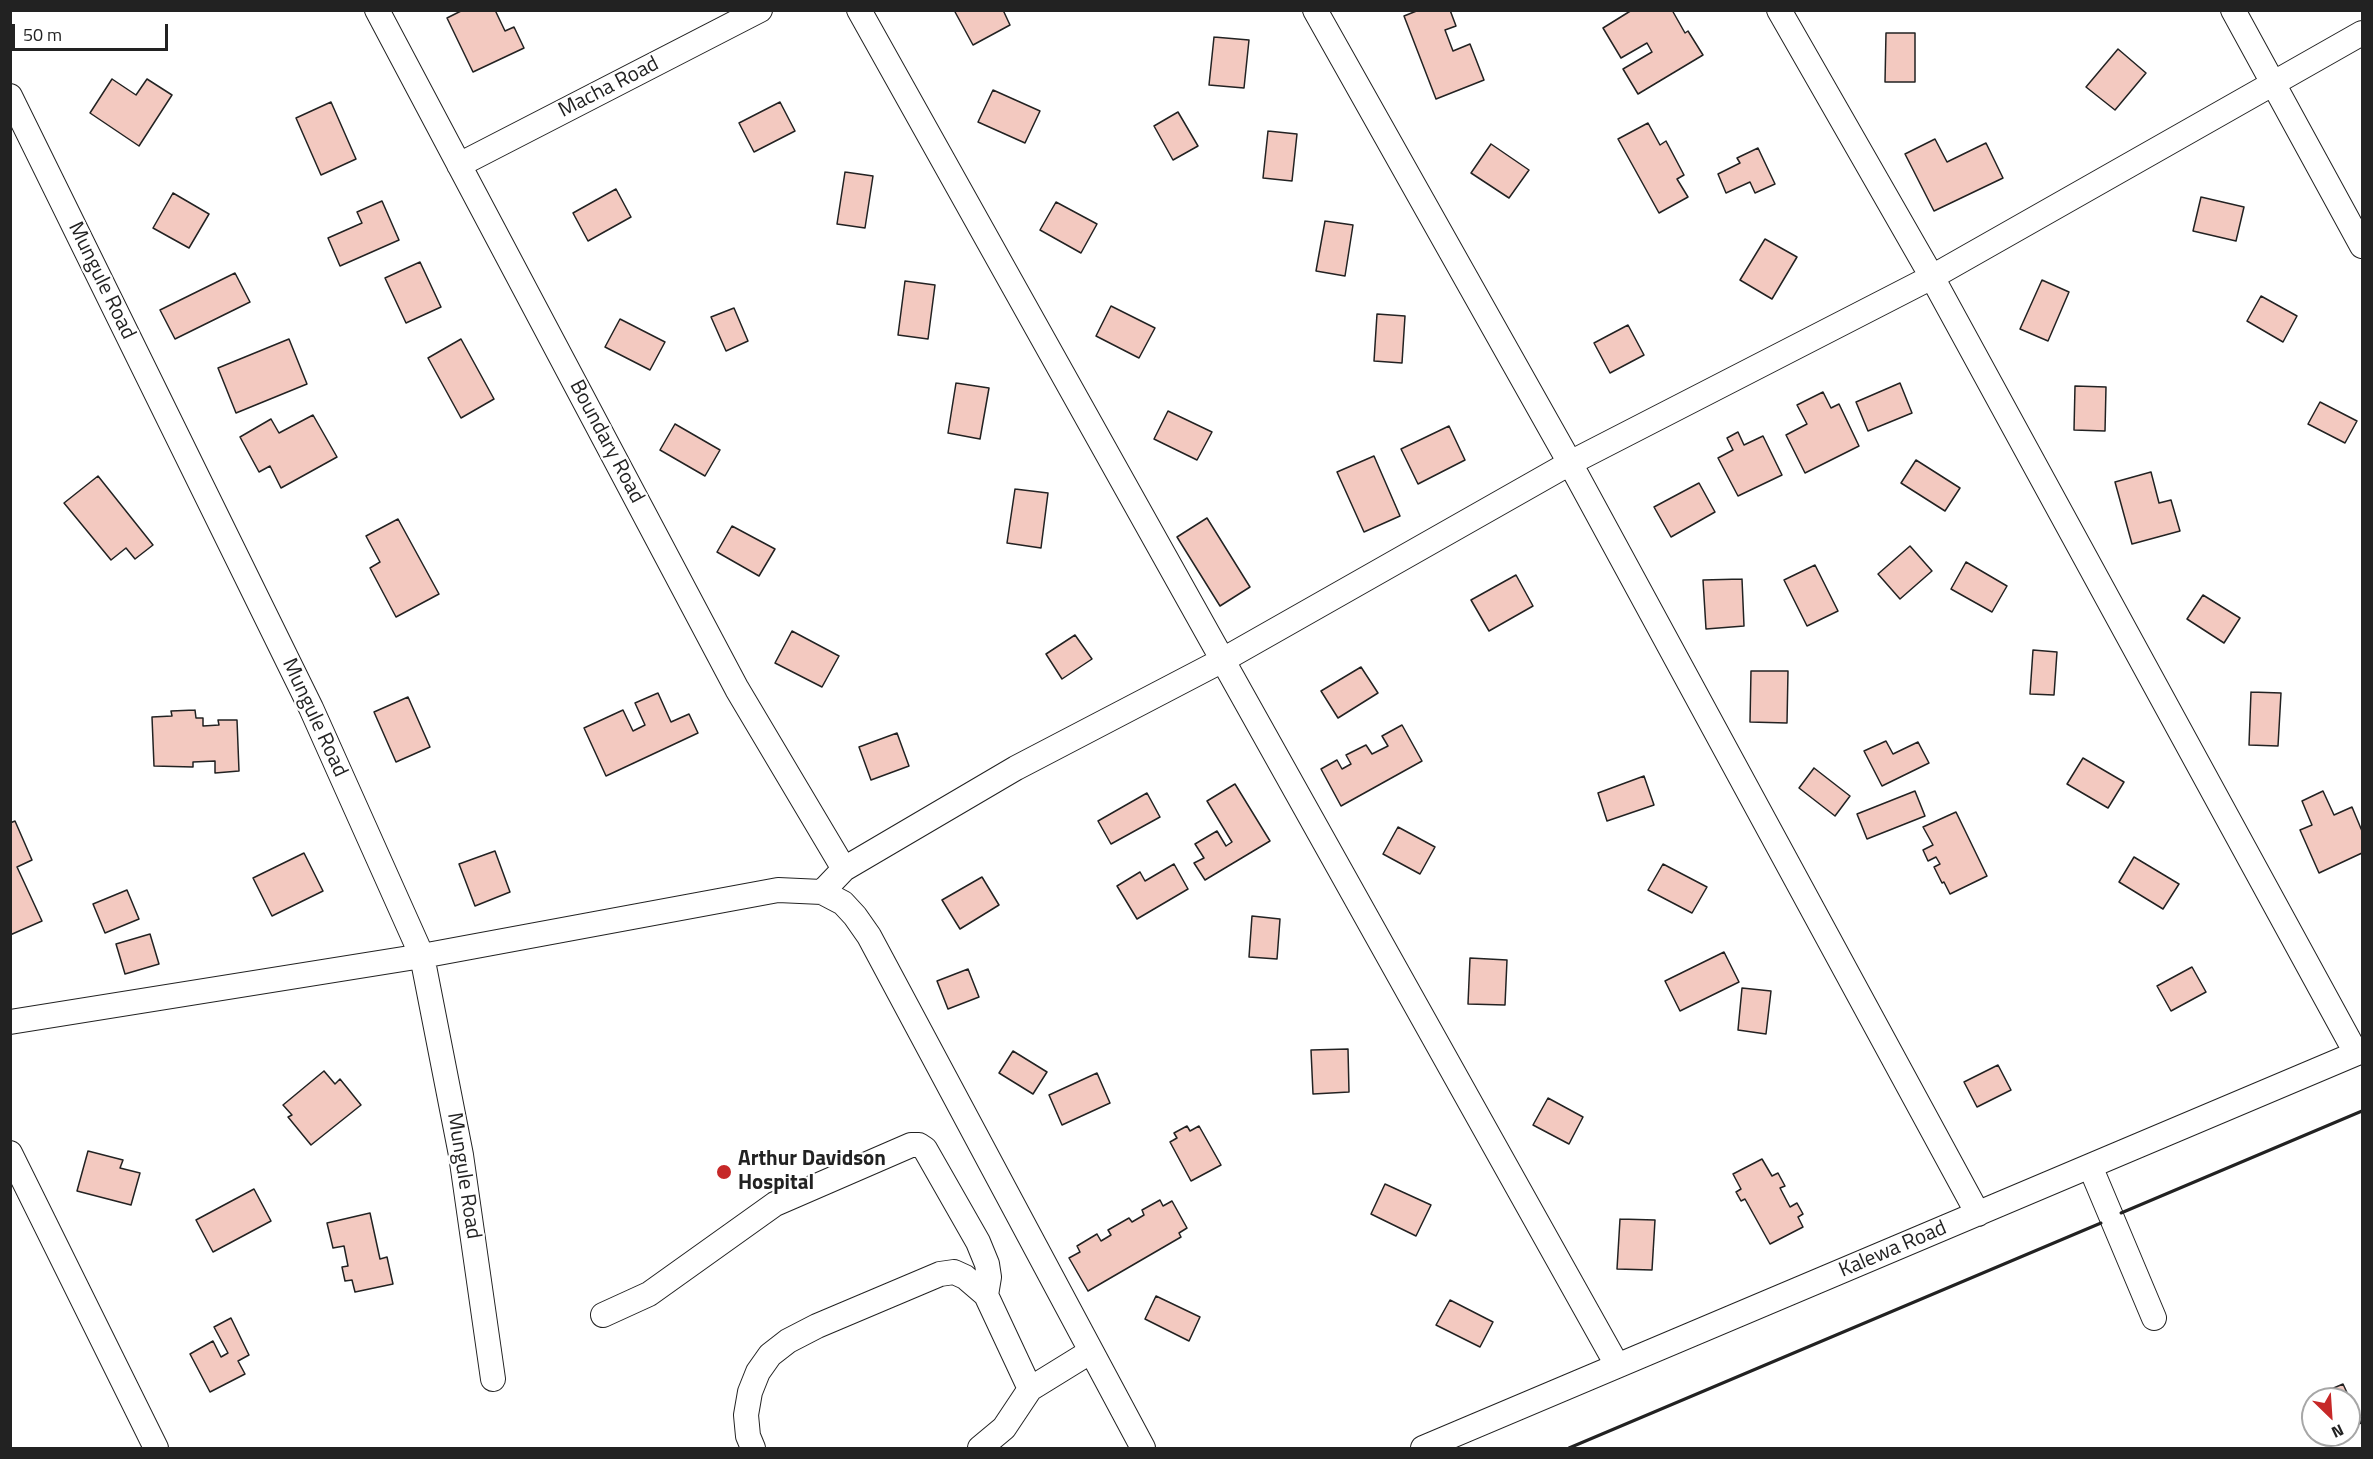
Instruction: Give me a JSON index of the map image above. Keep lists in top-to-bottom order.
{
  "streets": {
    "street": [
      "Macha Road",
      "Mungule Road",
      "Boundary Road",
      "Kalewa Road"
    ]
  },
  "crossings": [
    ["Macha Road", "Boundary Road"]
  ],
  "places": ["Arthur Davidson Hospital"],
  "scale_bar": "50 m",
  "north": "bottom right"
}
